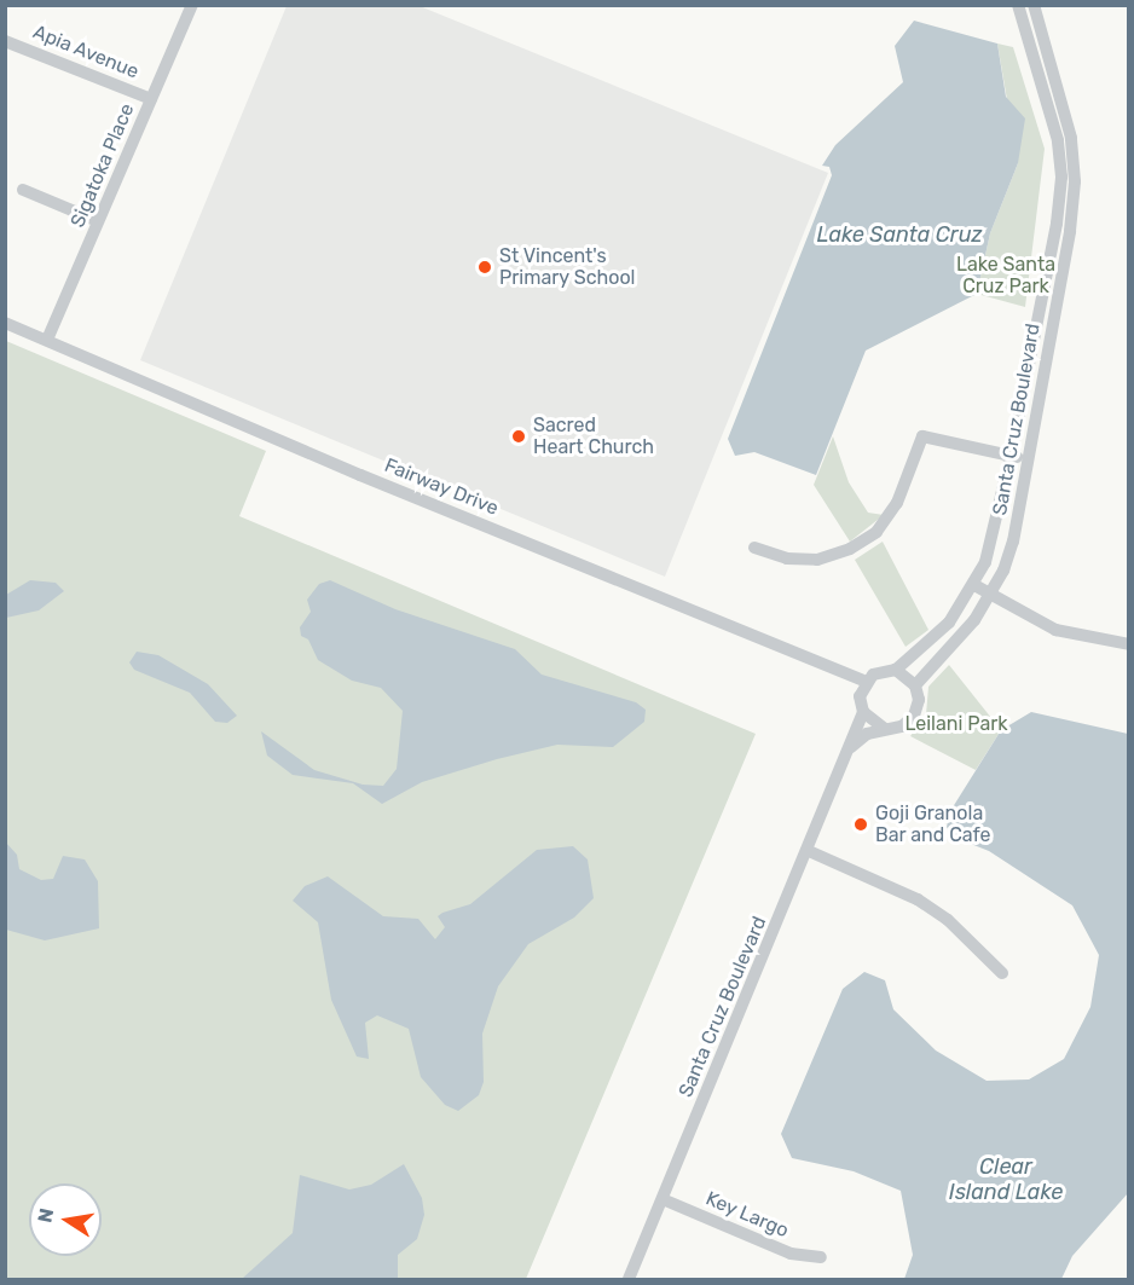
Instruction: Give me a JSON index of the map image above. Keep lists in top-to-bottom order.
{
  "streets": {
    "street": [
      "Apia Avenue",
      "Sigatoka Place",
      "Santa Cruz Boulevard",
      "Fairway Drive",
      "Key Largo"
    ]
  },
  "crossings": [
    ["Apia Avenue", "Sigatoka Place"],
    ["Sigatoka Place", "Fairway Drive"],
    ["Santa Cruz Boulevard", "Fairway Drive"],
    ["Santa Cruz Boulevard", "Key Largo"]
  ],
  "water": ["Lake Santa Cruz", "Clear Island Lake"],
  "parks": ["Lake Santa Cruz Park", "Leilani Park"],
  "places": ["St Vincent's Primary School", "Sacred Heart Church", "Goji Granola Bar and Cafe"],
  "north": "left"
}
